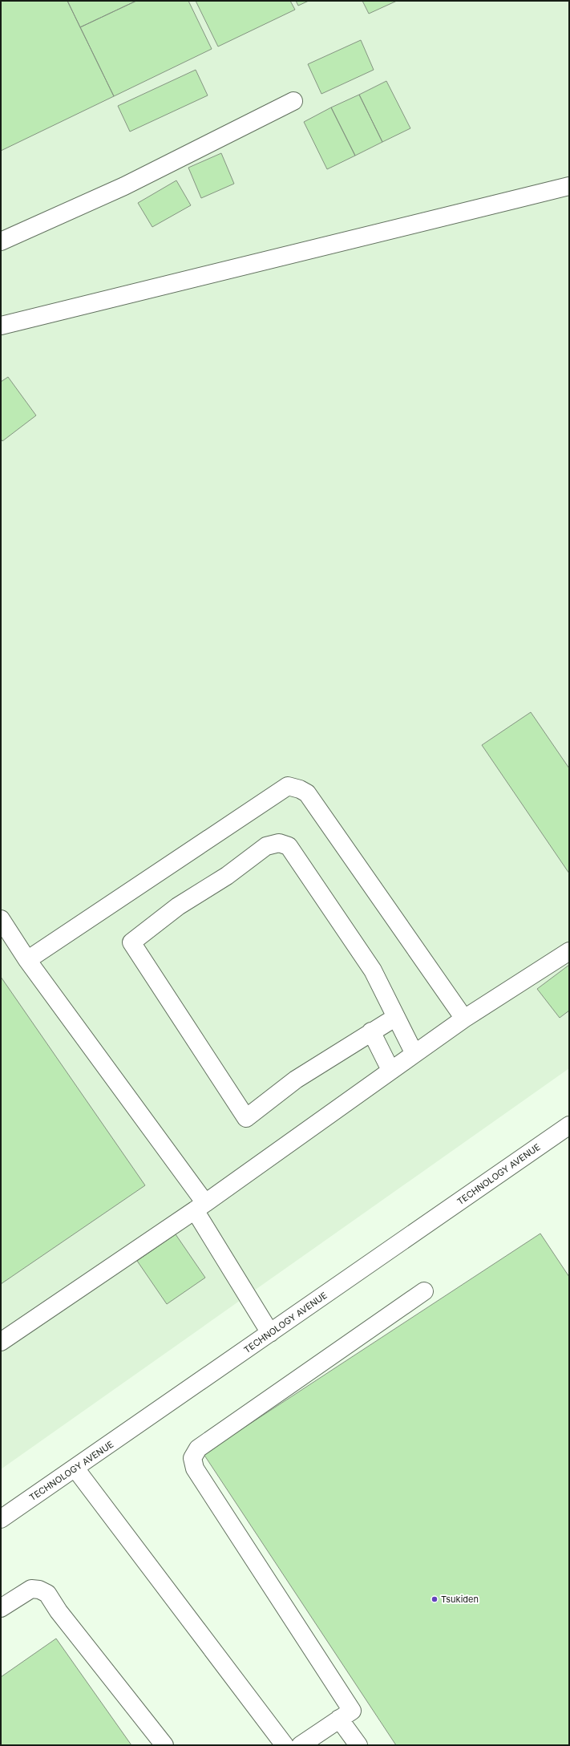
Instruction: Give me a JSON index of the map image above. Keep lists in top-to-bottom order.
{
  "streets": {
    "street": ["TECHNOLOGY AVENUE"]
  },
  "places": ["Tsukiden"]
}
